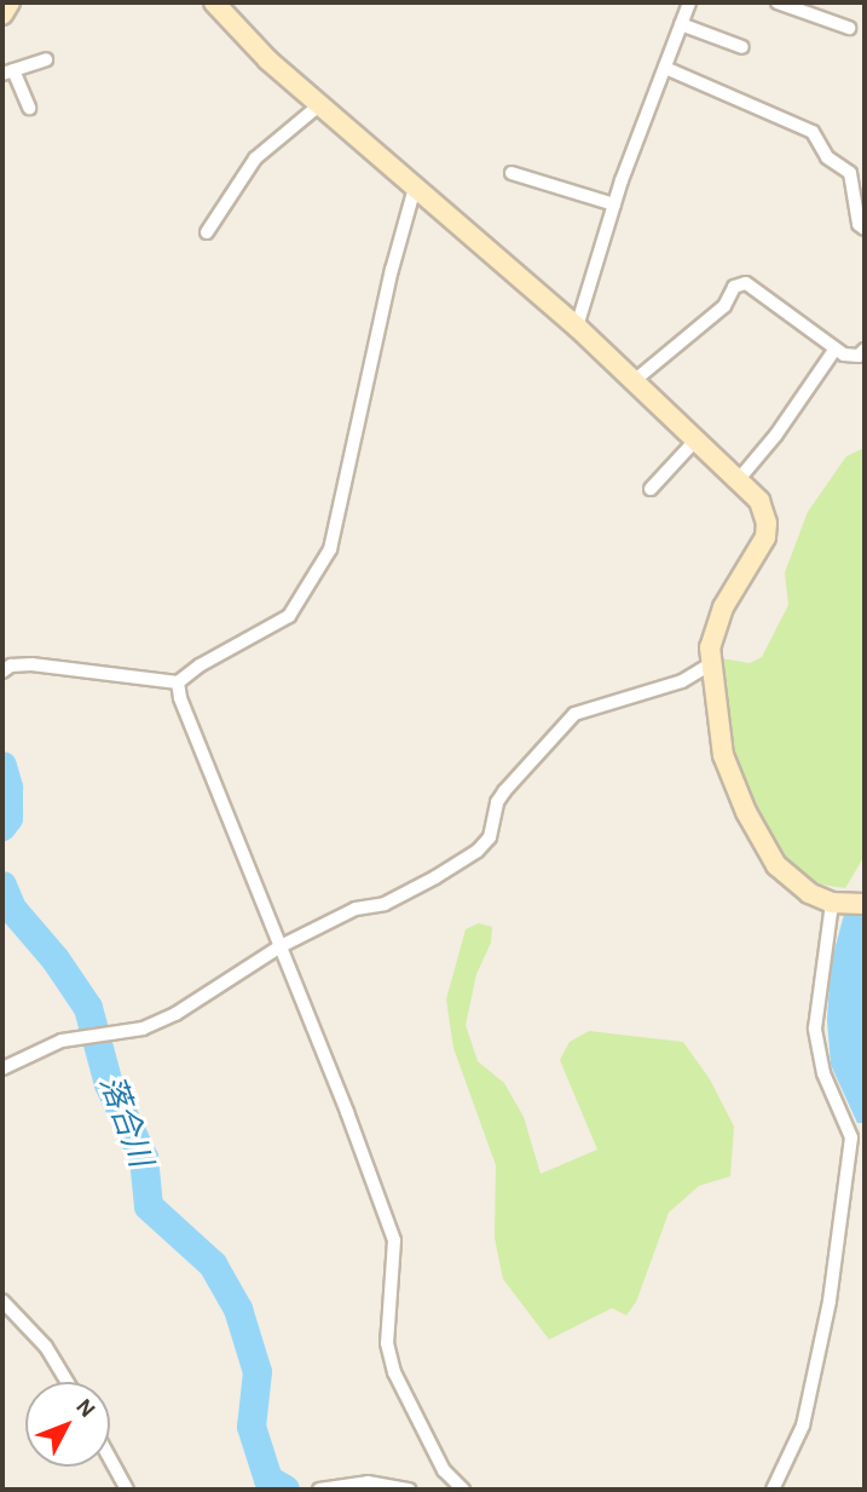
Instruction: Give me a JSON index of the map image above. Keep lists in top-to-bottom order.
{
  "water": ["落合川"],
  "north": "top right"
}
